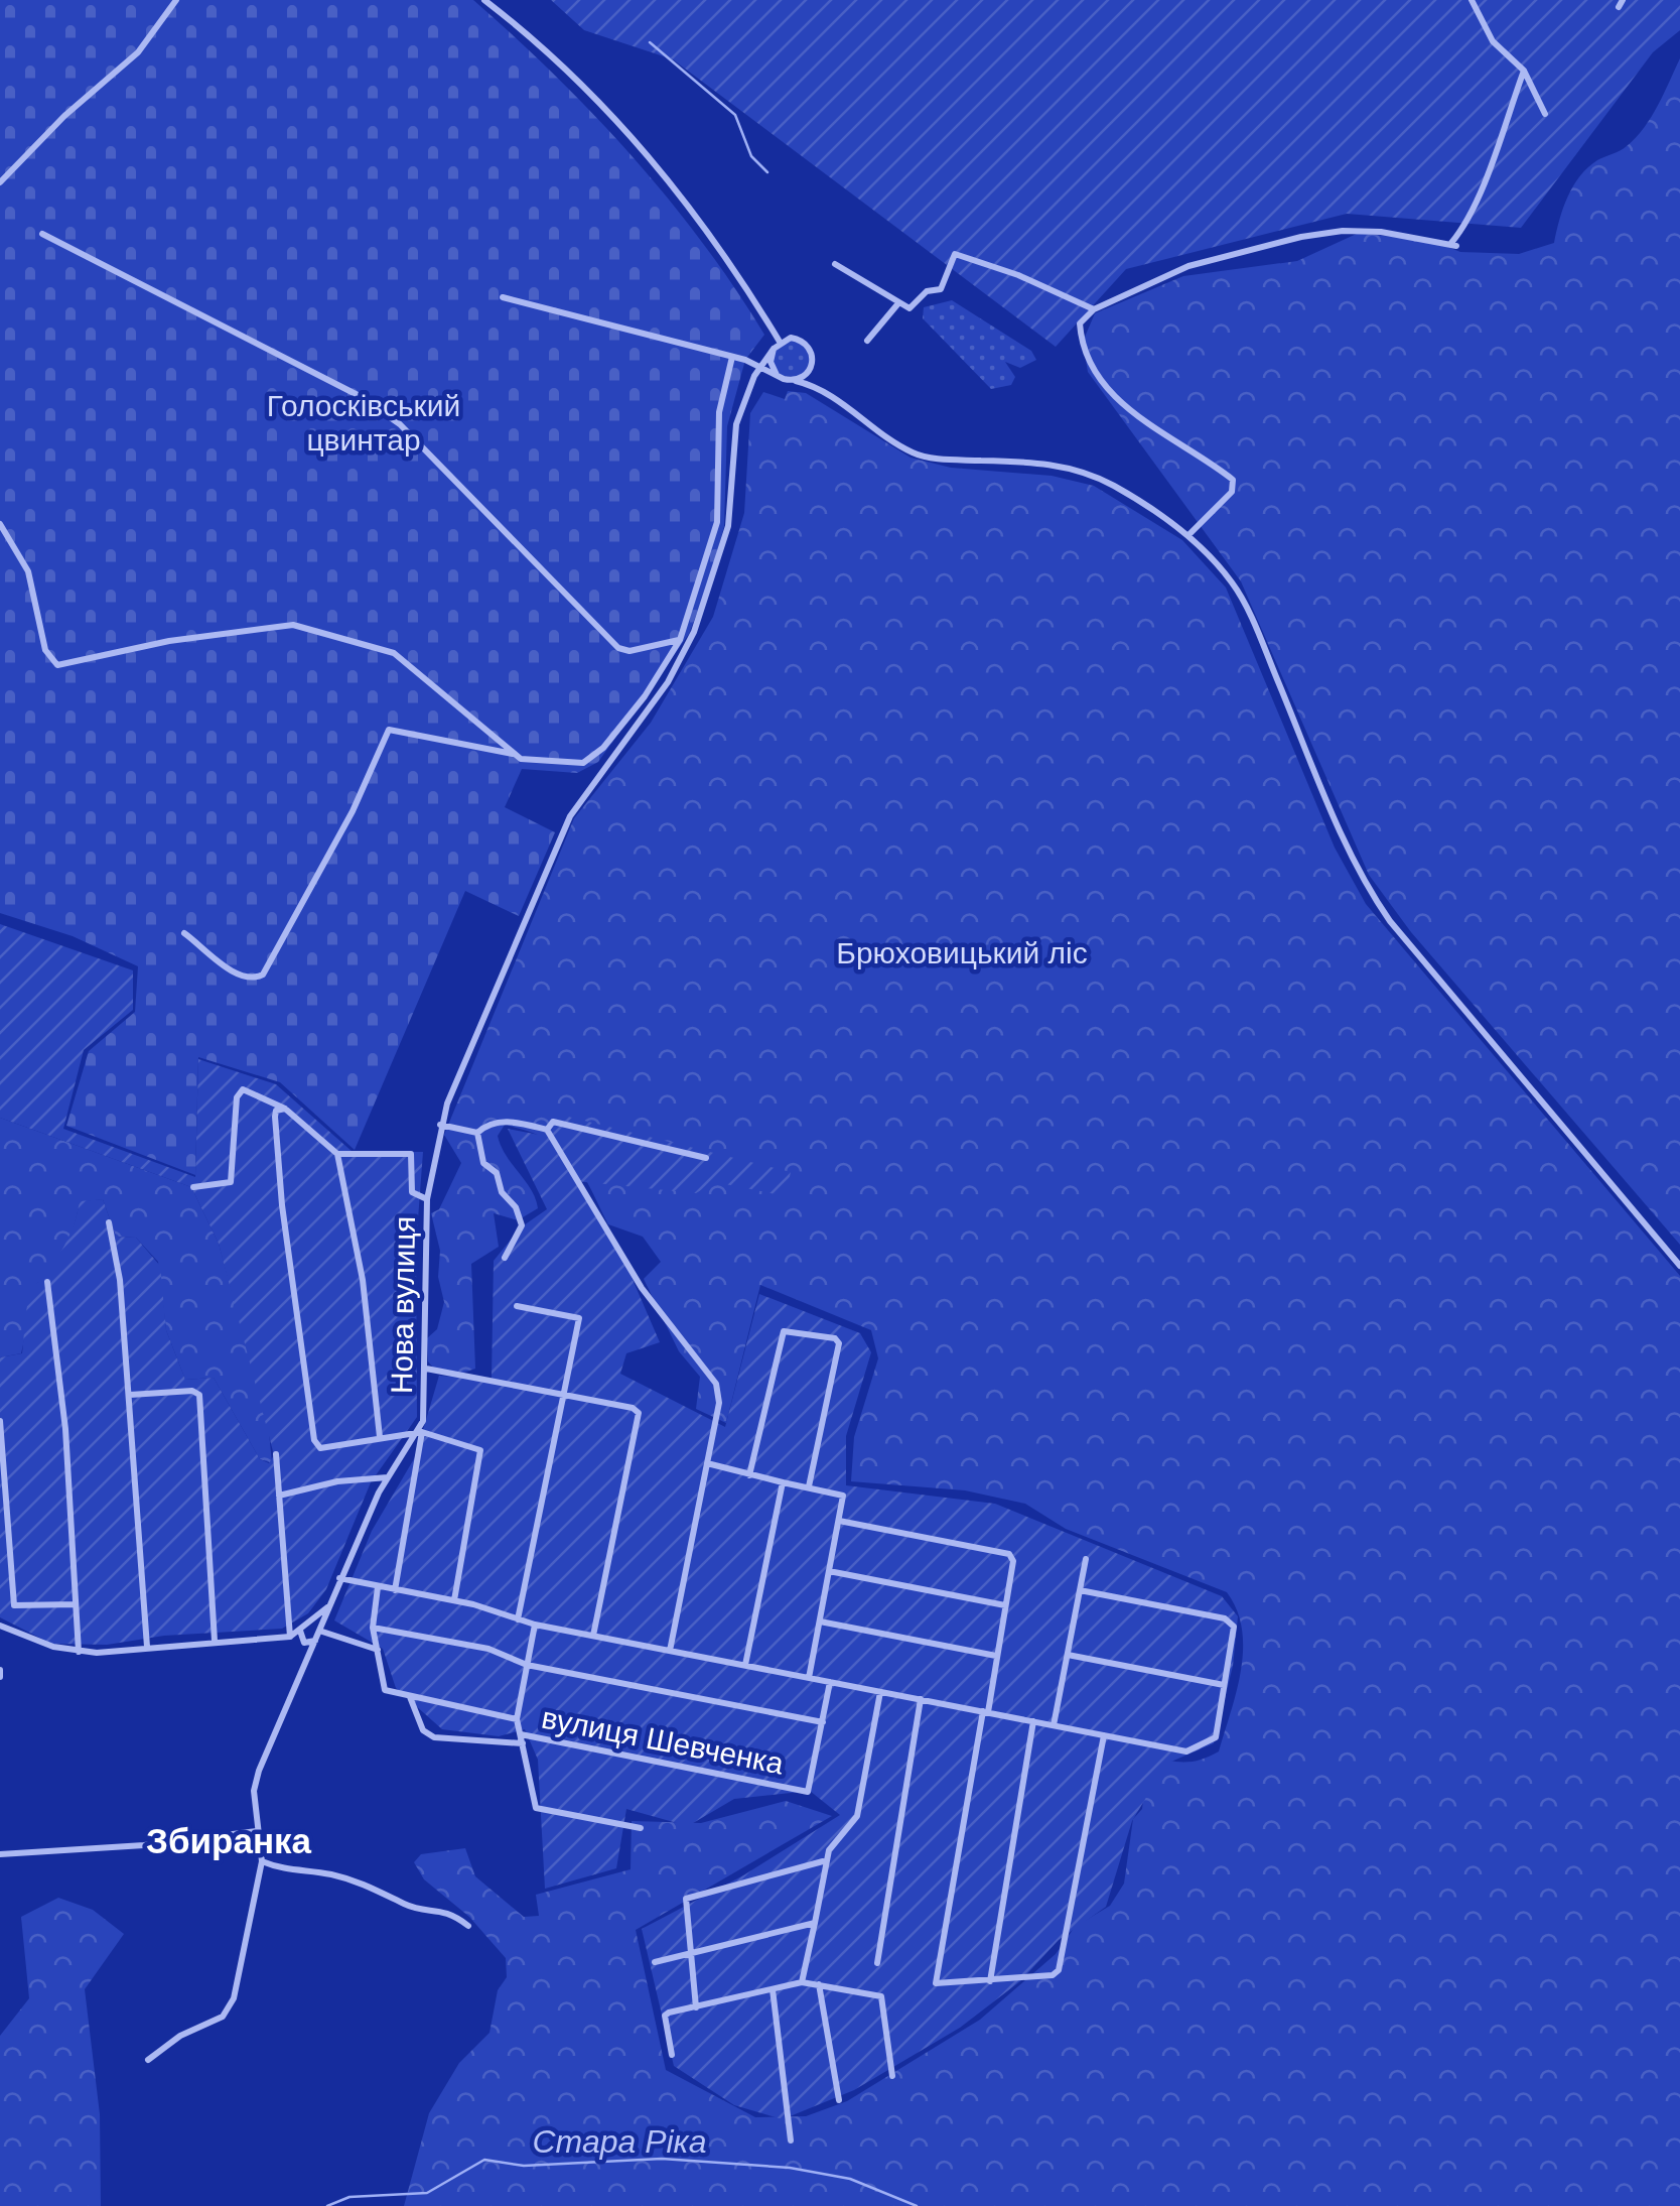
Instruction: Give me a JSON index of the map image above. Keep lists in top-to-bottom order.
{
  "streets": {
    "street": ["Нова вулиця", "вулиця Шевченка"]
  },
  "districts": ["Збиранка"],
  "water": ["Стара Ріка"],
  "parks": ["Голосківський цвинтар", "Брюховицький ліс"]
}
